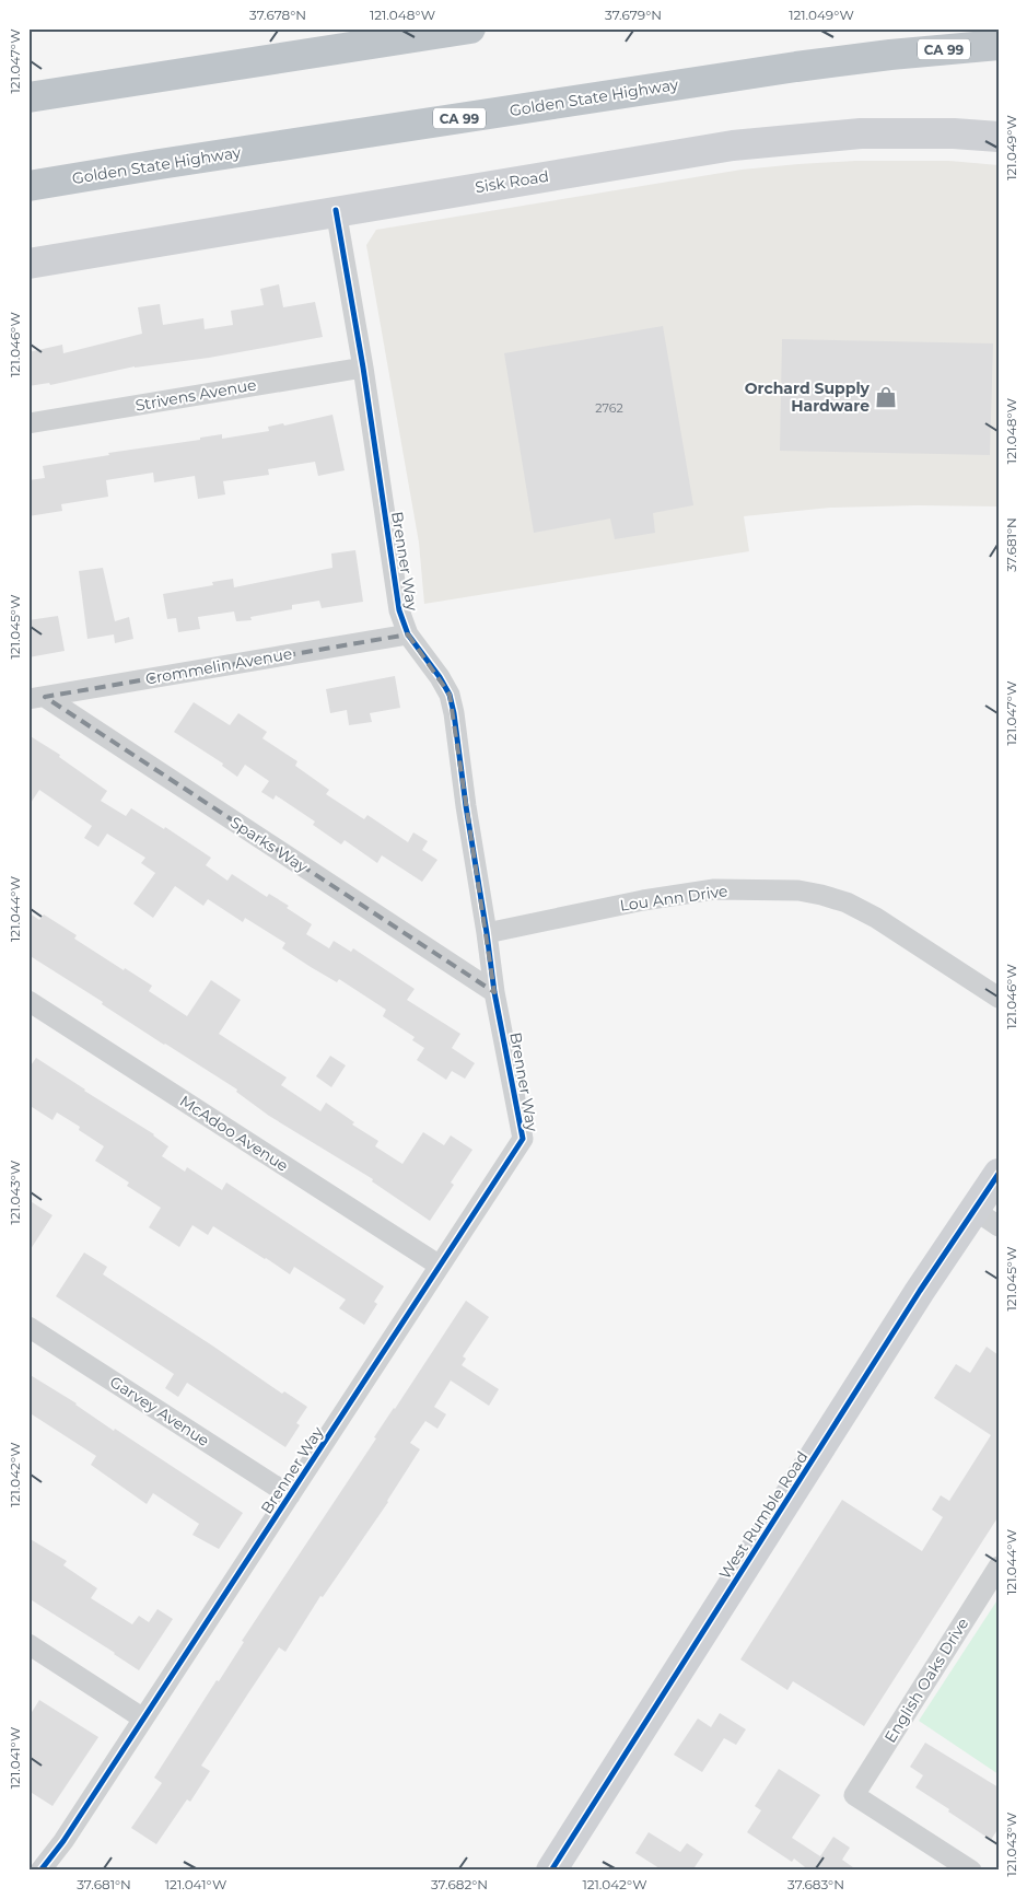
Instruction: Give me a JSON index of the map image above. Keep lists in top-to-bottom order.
{
  "streets": {
    "highway": ["CA 99", "Golden State Highway"],
    "main road": ["Sisk Road", "West Rumble Road"],
    "street": [
      "Strivens Avenue",
      "Brenner Way",
      "Crommelin Avenue",
      "Sparks Way",
      "Lou Ann Drive",
      "McAdoo Avenue",
      "Garvey Avenue",
      "English Oaks Drive"
    ]
  },
  "crossings": [
    ["Sisk Road", "Brenner Way"],
    ["Strivens Avenue", "Brenner Way"],
    ["Brenner Way", "Crommelin Avenue"],
    ["Brenner Way", "Sparks Way"],
    ["Brenner Way", "Lou Ann Drive"],
    ["Brenner Way", "McAdoo Avenue"],
    ["Brenner Way", "Garvey Avenue"],
    ["Crommelin Avenue", "Sparks Way"]
  ],
  "places": {
    "shop": ["Orchard Supply Hardware"]
  },
  "house_numbers": ["2762"],
  "coordinates": [
    "37.678°N",
    "121.048°W",
    "37.679°N",
    "121.049°W",
    "121.047°W",
    "121.046°W",
    "37.681°N",
    "121.045°W",
    "121.044°W",
    "121.043°W",
    "121.042°W",
    "121.041°W",
    "37.682°N",
    "37.683°N"
  ]
}
